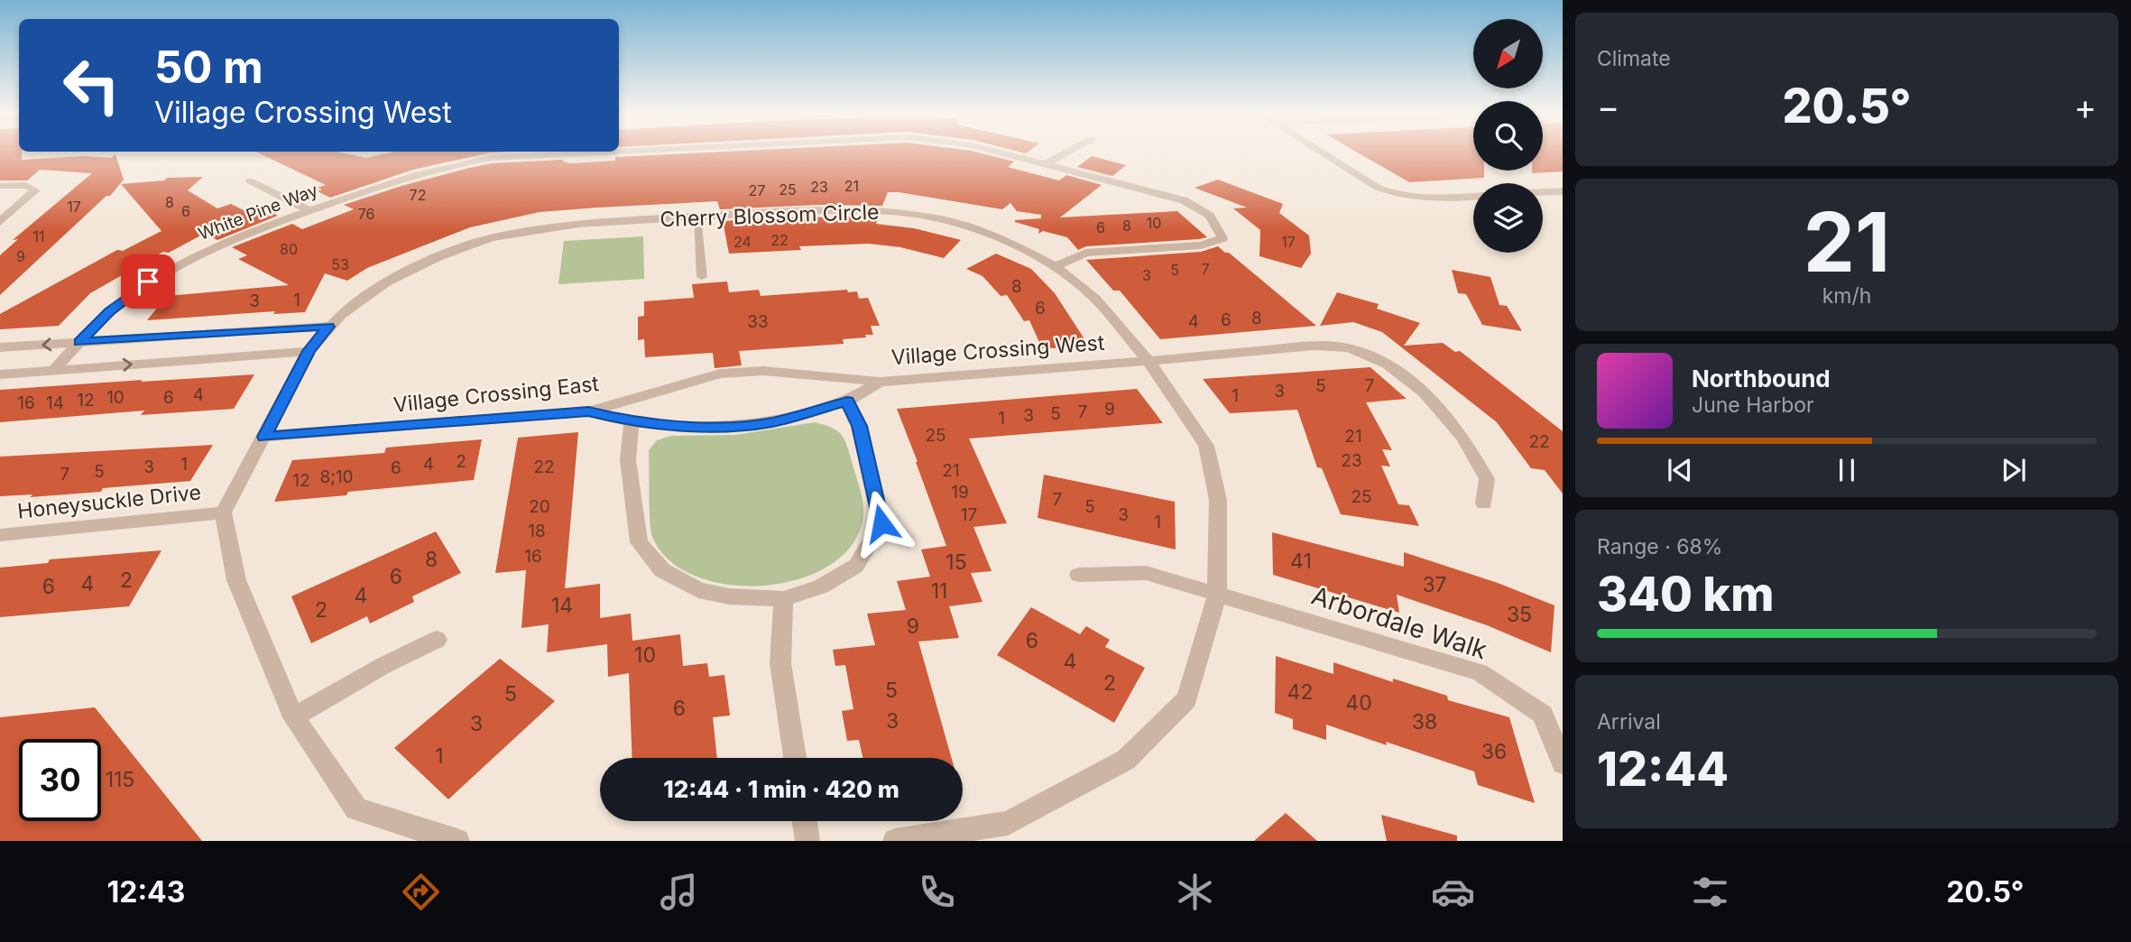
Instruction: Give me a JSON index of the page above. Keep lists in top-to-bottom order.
{
  "streets": {
    "street": [
      "White Pine Way",
      "Cherry Blossom Circle",
      "Village Crossing West",
      "Village Crossing East",
      "Honeysuckle Drive",
      "Arbordale Walk"
    ]
  },
  "crossings": [
    ["White Pine Way", "Cherry Blossom Circle"],
    ["Cherry Blossom Circle", "Village Crossing West"],
    ["Cherry Blossom Circle", "Village Crossing East"],
    ["Cherry Blossom Circle", "Honeysuckle Drive"],
    ["Cherry Blossom Circle", "Arbordale Walk"],
    ["Village Crossing West", "Village Crossing East"]
  ],
  "house_numbers": [
    "21",
    "23",
    "25",
    "27",
    "72",
    "8",
    "17",
    "6",
    "76",
    "10",
    "8",
    "6",
    "11",
    "22",
    "24",
    "17",
    "80",
    "9",
    "53",
    "7",
    "5",
    "3",
    "8",
    "1",
    "3",
    "6",
    "8",
    "6",
    "33",
    "4",
    "5",
    "7",
    "3",
    "4",
    "1",
    "10",
    "6",
    "12",
    "16",
    "14",
    "9",
    "7",
    "5",
    "3",
    "1",
    "25",
    "21",
    "22",
    "23",
    "2",
    "1",
    "4",
    "3",
    "22",
    "6",
    "21",
    "5",
    "7",
    "8;10",
    "12",
    "19",
    "25",
    "7",
    "20",
    "5",
    "17",
    "3",
    "1",
    "18",
    "16",
    "8",
    "41",
    "15",
    "6",
    "2",
    "4",
    "37",
    "6",
    "11",
    "4",
    "14",
    "2",
    "35",
    "9",
    "6",
    "10",
    "4",
    "2",
    "5",
    "42",
    "5",
    "40",
    "6",
    "3",
    "38",
    "3",
    "36",
    "1",
    "115"
  ],
  "north": "bottom left",
  "page": {
    "tile": [
      "Climate",
      ["21", "km/h"],
      ["Range · 68%", "340 km"],
      ["Arrival", "12:44"]
    ],
    "turn": ["50 m", "Village Crossing West"],
    "heat": ["−", "20.5°", "+"],
    "song": ["Northbound", "June Harbor"],
    "limit": "30",
    "trip": "12:44 · 1 min · 420 m",
    "tabs": ["12:43", "20.5°"]
  }
}
